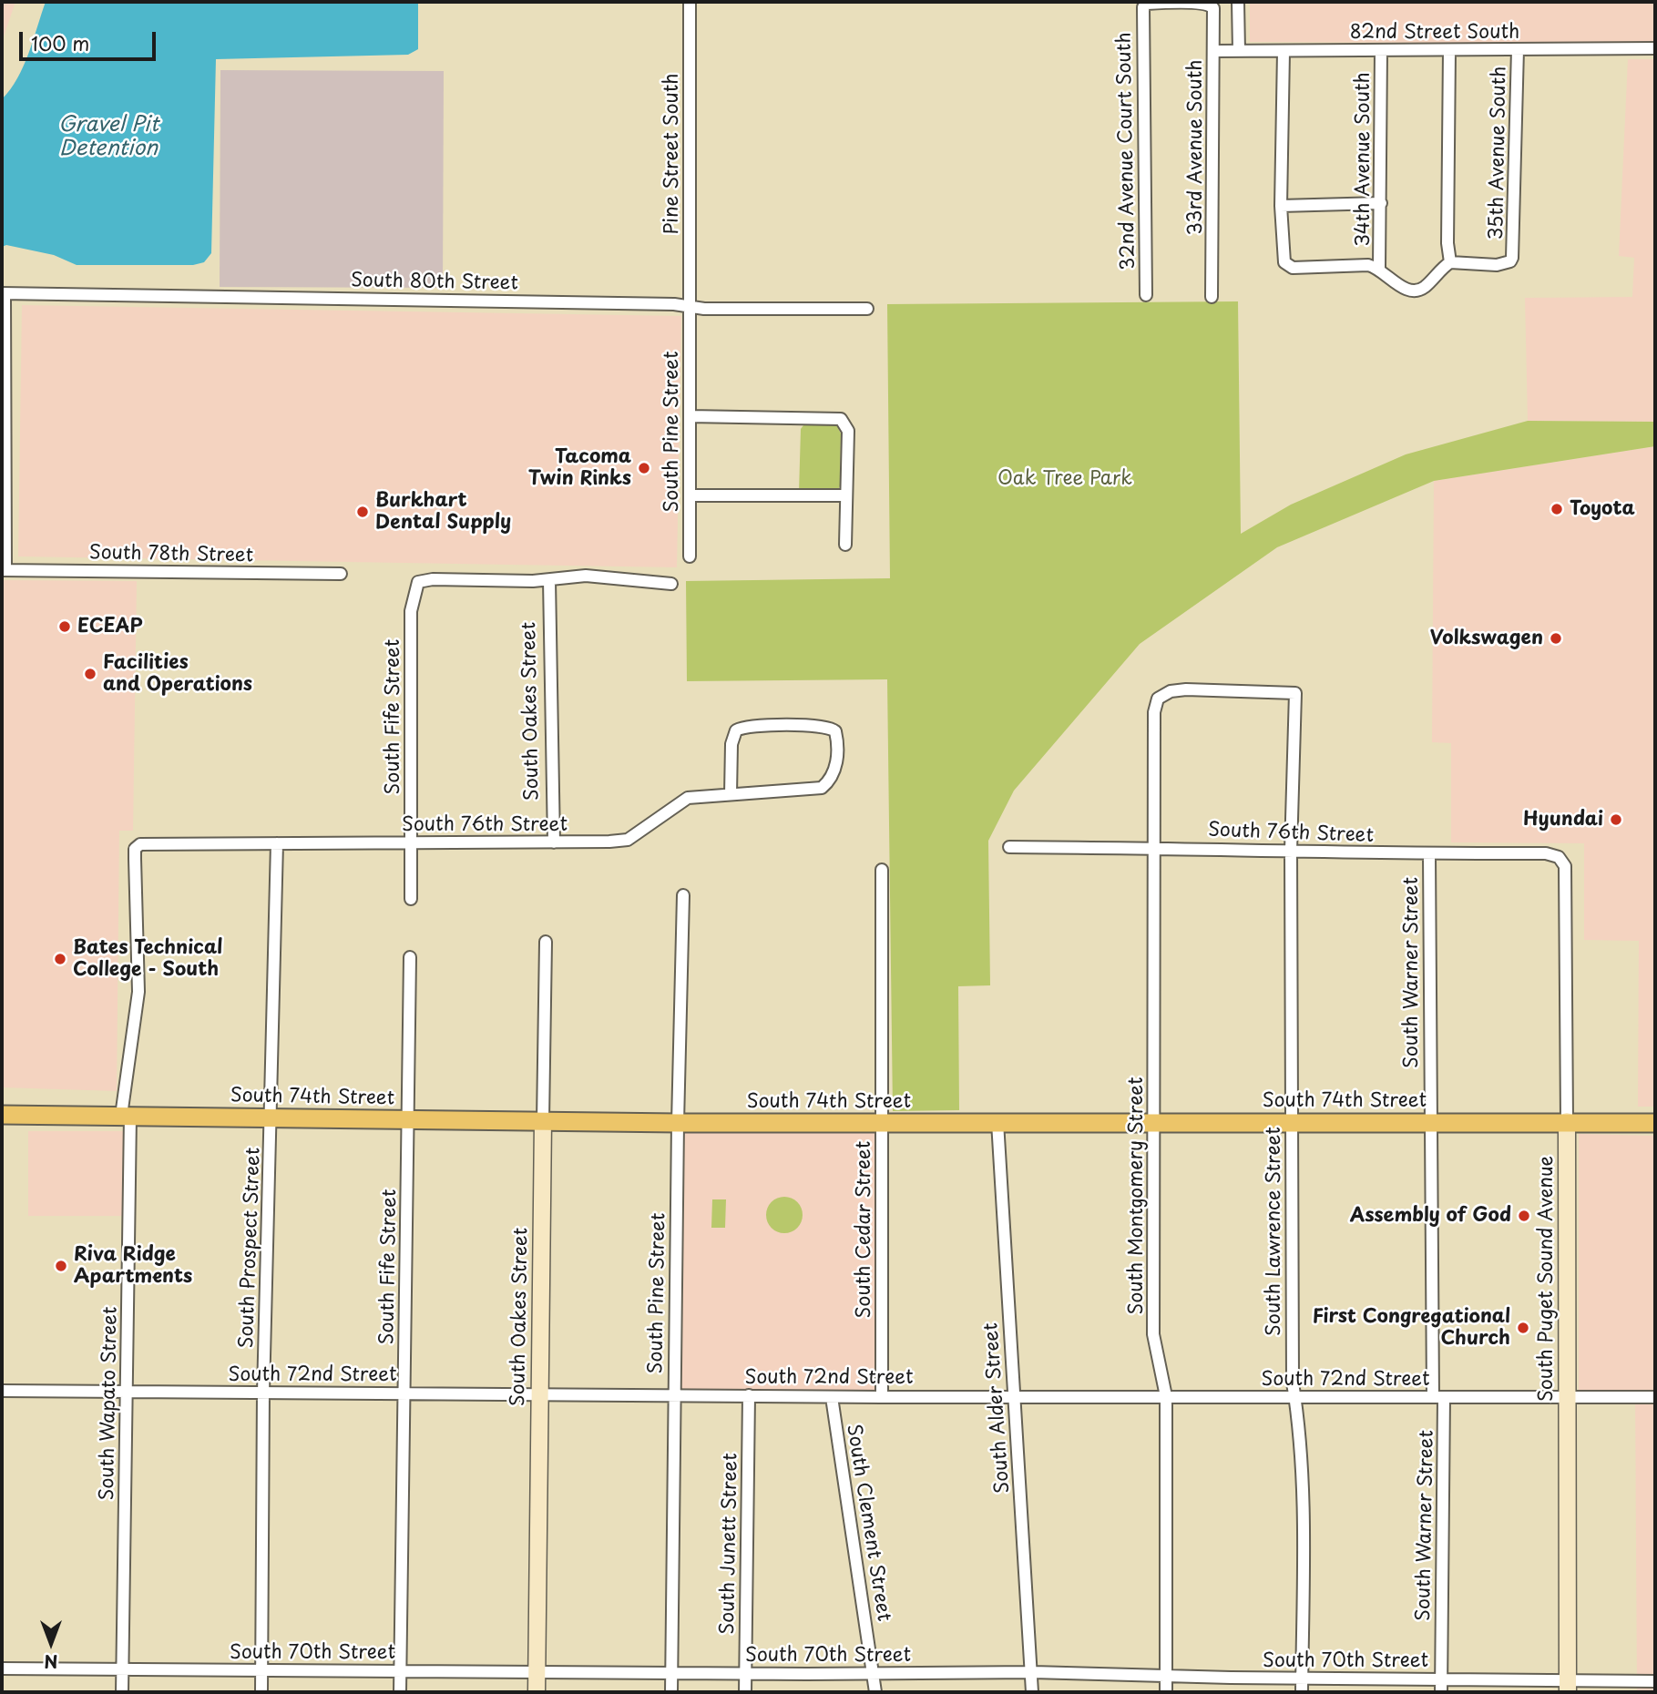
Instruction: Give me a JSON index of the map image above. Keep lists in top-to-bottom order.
{
  "streets": {
    "main road": ["South 74th Street"],
    "street": [
      "82nd Street South",
      "33rd Avenue South",
      "32nd Avenue Court South",
      "35th Avenue South",
      "Pine Street South",
      "34th Avenue South",
      "South 80th Street",
      "South Pine Street",
      "South 78th Street",
      "South Oakes Street",
      "South Fife Street",
      "South 76th Street",
      "South Warner Street",
      "South Montgomery Street",
      "South Cedar Street",
      "South Lawrence Street",
      "South Prospect Street",
      "South Puget Sound Avenue",
      "South 72nd Street",
      "South Wapato Street",
      "South Alder Street",
      "South Clement Street",
      "South Junett Street",
      "South 70th Street"
    ]
  },
  "crossings": [
    ["82nd Street South", "33rd Avenue South"],
    ["82nd Street South", "35th Avenue South"],
    ["82nd Street South", "34th Avenue South"],
    ["33rd Avenue South", "32nd Avenue Court South"],
    ["Pine Street South", "South 80th Street"],
    ["Pine Street South", "South Pine Street"],
    ["South 80th Street", "South Pine Street"],
    ["South Pine Street", "South 74th Street"],
    ["South Pine Street", "South 72nd Street"],
    ["South Pine Street", "South 70th Street"],
    ["South Oakes Street", "South Fife Street"],
    ["South Oakes Street", "South 76th Street"],
    ["South Oakes Street", "South 74th Street"],
    ["South Oakes Street", "South 72nd Street"],
    ["South Oakes Street", "South 70th Street"],
    ["South Fife Street", "South 76th Street"],
    ["South Fife Street", "South 74th Street"],
    ["South Fife Street", "South 72nd Street"],
    ["South Fife Street", "South 70th Street"],
    ["South 76th Street", "South Warner Street"],
    ["South 76th Street", "South Montgomery Street"],
    ["South 76th Street", "South Lawrence Street"],
    ["South 76th Street", "South Prospect Street"],
    ["South 76th Street", "South Puget Sound Avenue"],
    ["South 76th Street", "South Wapato Street"],
    ["South Warner Street", "South 74th Street"],
    ["South Warner Street", "South 72nd Street"],
    ["South Warner Street", "South 70th Street"],
    ["South 74th Street", "South Montgomery Street"],
    ["South 74th Street", "South Cedar Street"],
    ["South 74th Street", "South Lawrence Street"],
    ["South 74th Street", "South Prospect Street"],
    ["South 74th Street", "South Puget Sound Avenue"],
    ["South 74th Street", "South Wapato Street"],
    ["South 74th Street", "South Alder Street"],
    ["South Montgomery Street", "South Lawrence Street"],
    ["South Montgomery Street", "South 72nd Street"],
    ["South Montgomery Street", "South 70th Street"],
    ["South Cedar Street", "South 72nd Street"],
    ["South Lawrence Street", "South 72nd Street"],
    ["South Lawrence Street", "South 70th Street"],
    ["South Prospect Street", "South 72nd Street"],
    ["South Prospect Street", "South 70th Street"],
    ["South Puget Sound Avenue", "South 72nd Street"],
    ["South Puget Sound Avenue", "South 70th Street"],
    ["South 72nd Street", "South Wapato Street"],
    ["South 72nd Street", "South Alder Street"],
    ["South 72nd Street", "South Clement Street"],
    ["South 72nd Street", "South Junett Street"],
    ["South Wapato Street", "South 70th Street"],
    ["South Alder Street", "South 70th Street"],
    ["South Clement Street", "South 70th Street"],
    ["South Junett Street", "South 70th Street"]
  ],
  "water": ["Gravel Pit Detention"],
  "parks": ["Oak Tree Park"],
  "places": [
    "Tacoma Twin Rinks",
    "Toyota",
    "Burkhart Dental Supply",
    "ECEAP",
    "Volkswagen",
    "Facilities and Operations",
    "Hyundai",
    "Bates Technical College - South",
    "Assembly of God",
    "Riva Ridge Apartments",
    "First Congregational Church"
  ],
  "scale_bar": "100 m",
  "north": "bottom"
}
